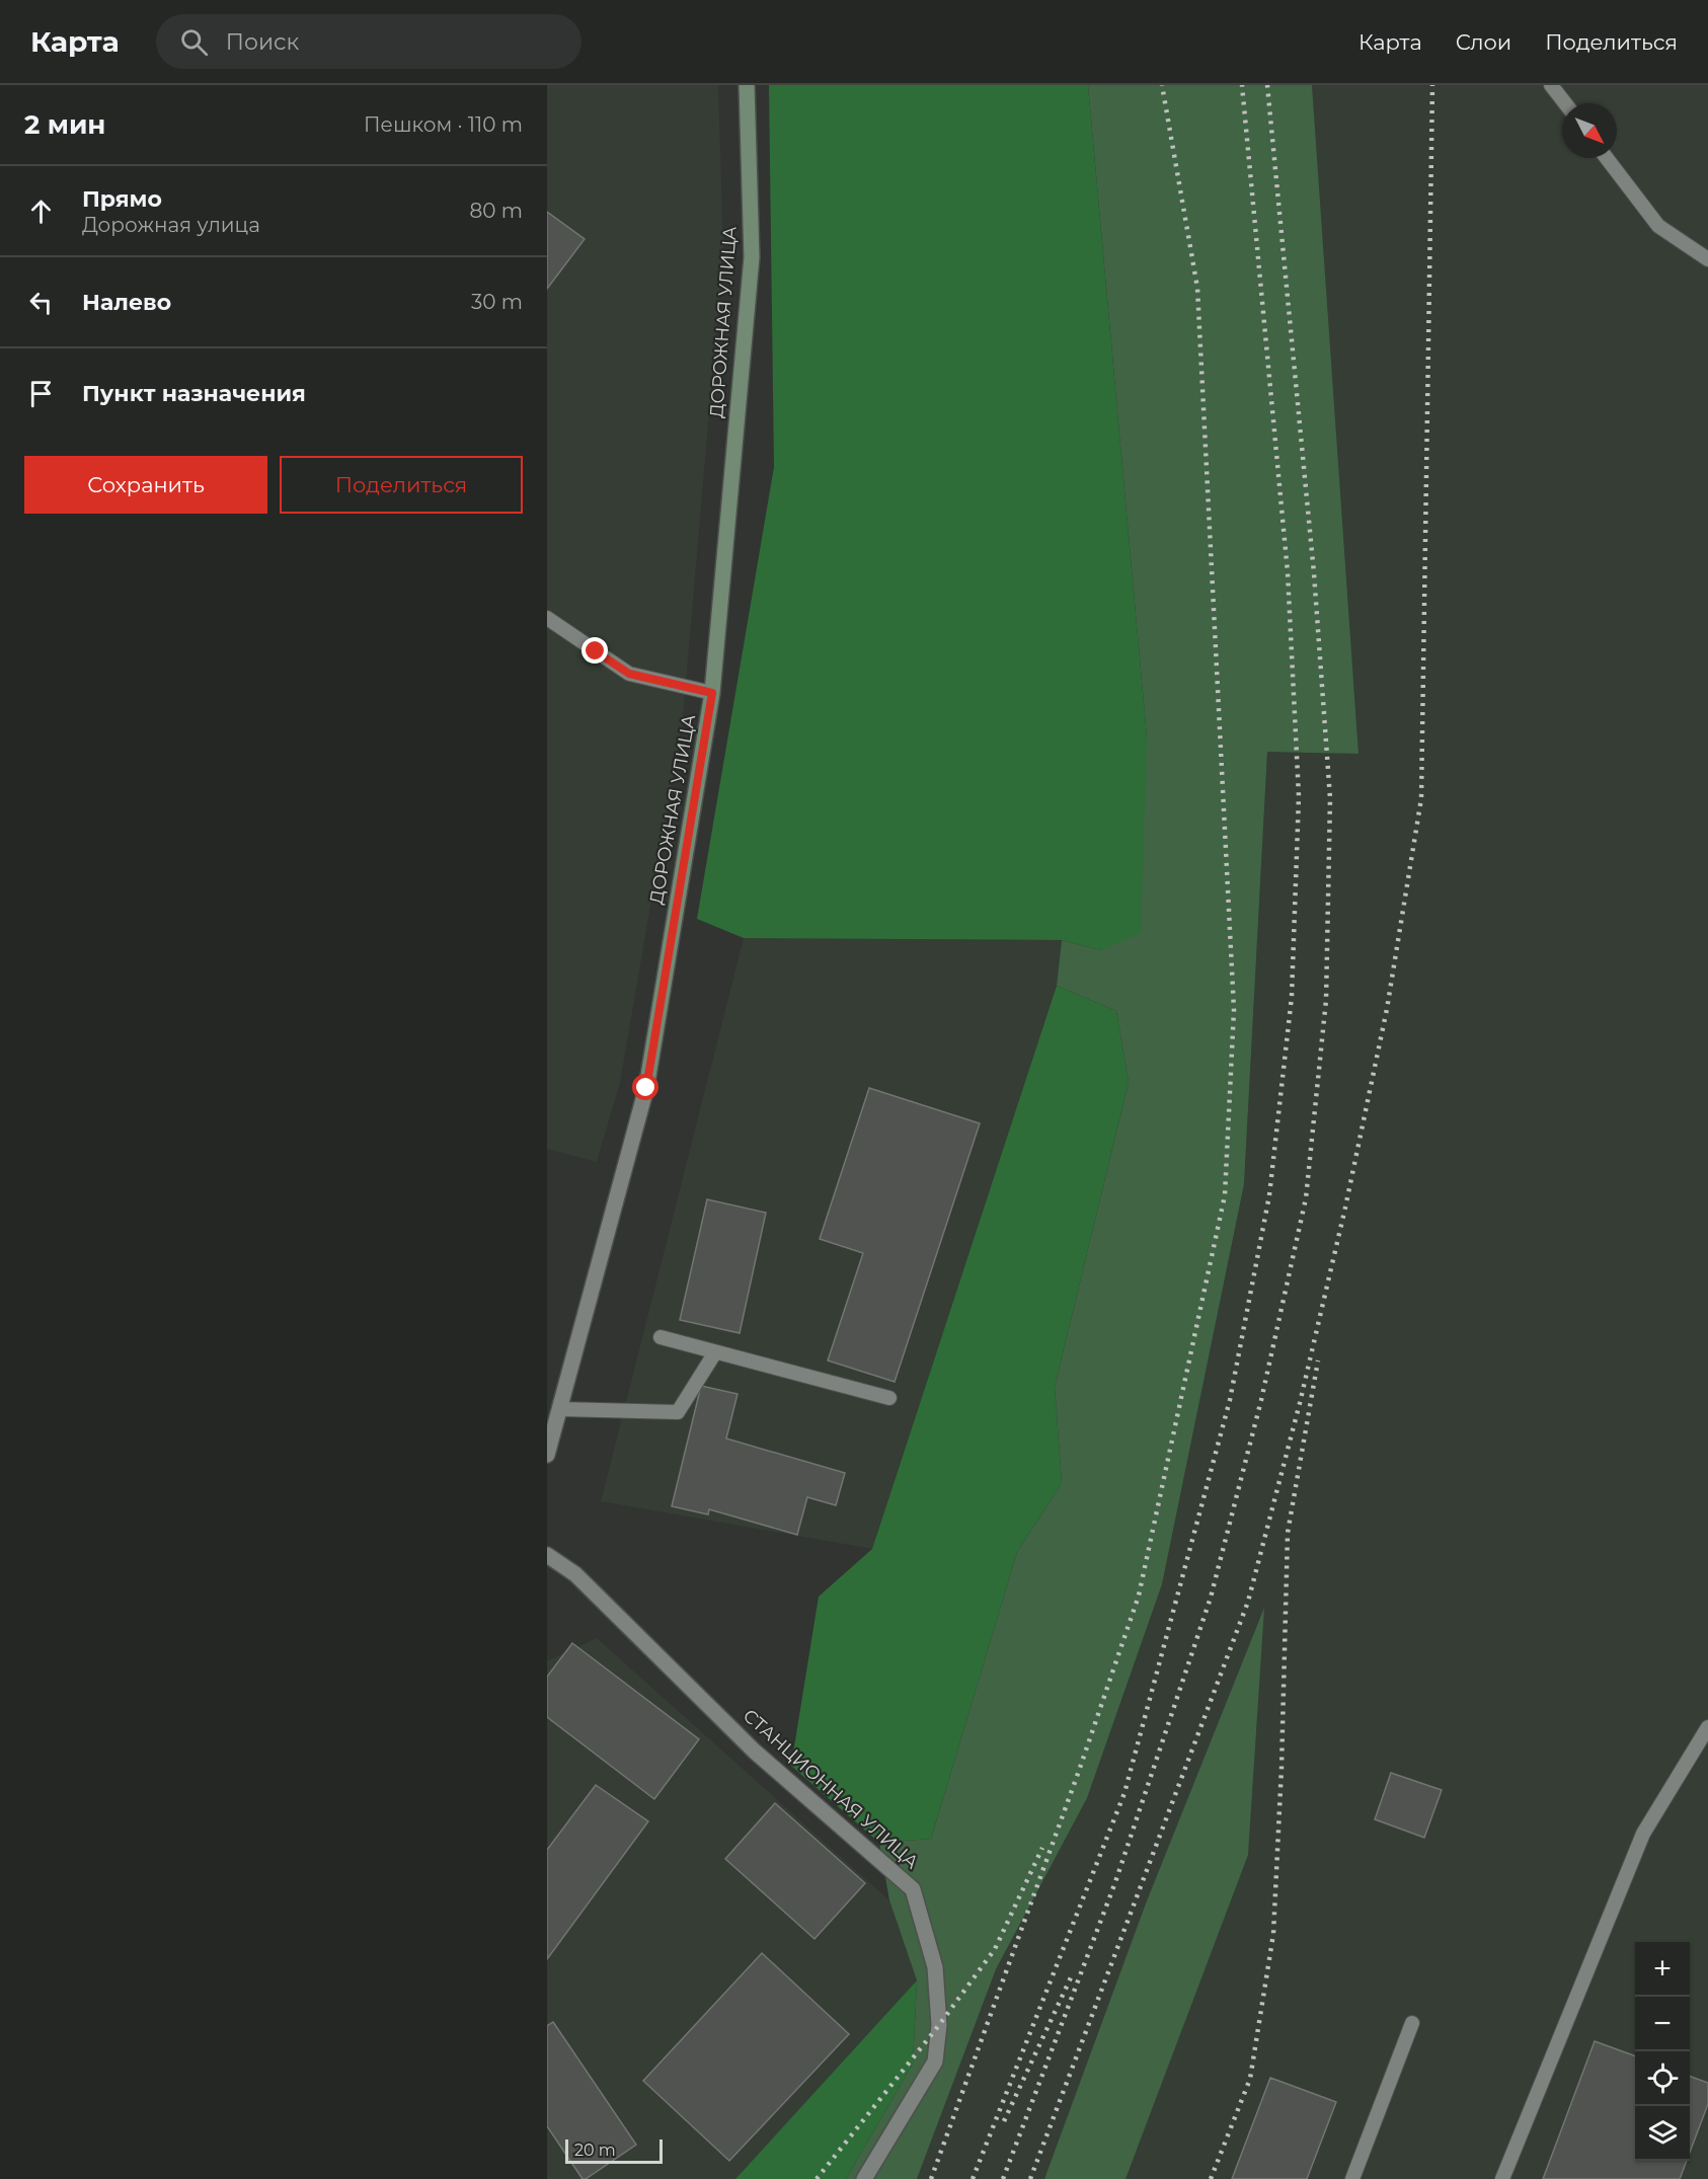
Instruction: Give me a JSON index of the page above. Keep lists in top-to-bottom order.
{
  "streets": {
    "street": ["ДОРОЖНАЯ УЛИЦА", "СТАНЦИОННАЯ УЛИЦА"]
  },
  "scale_bar": "20 m",
  "north": "bottom right",
  "page": {
    "header": "Карта",
    "search": "Поиск",
    "nav": ["Карта", "Слои", "Поделиться"],
    "heading": ["2 мин", "Пешком · 110 m"],
    "list": [
      ["Прямо", "Дорожная улица", "80 m"],
      ["Налево", "30 m"],
      "Пункт назначения"
    ],
    "buttons": ["Сохранить", "Поделиться"],
    "map_buttons": ["+", "−"],
    "scale": "20 m"
  }
}
